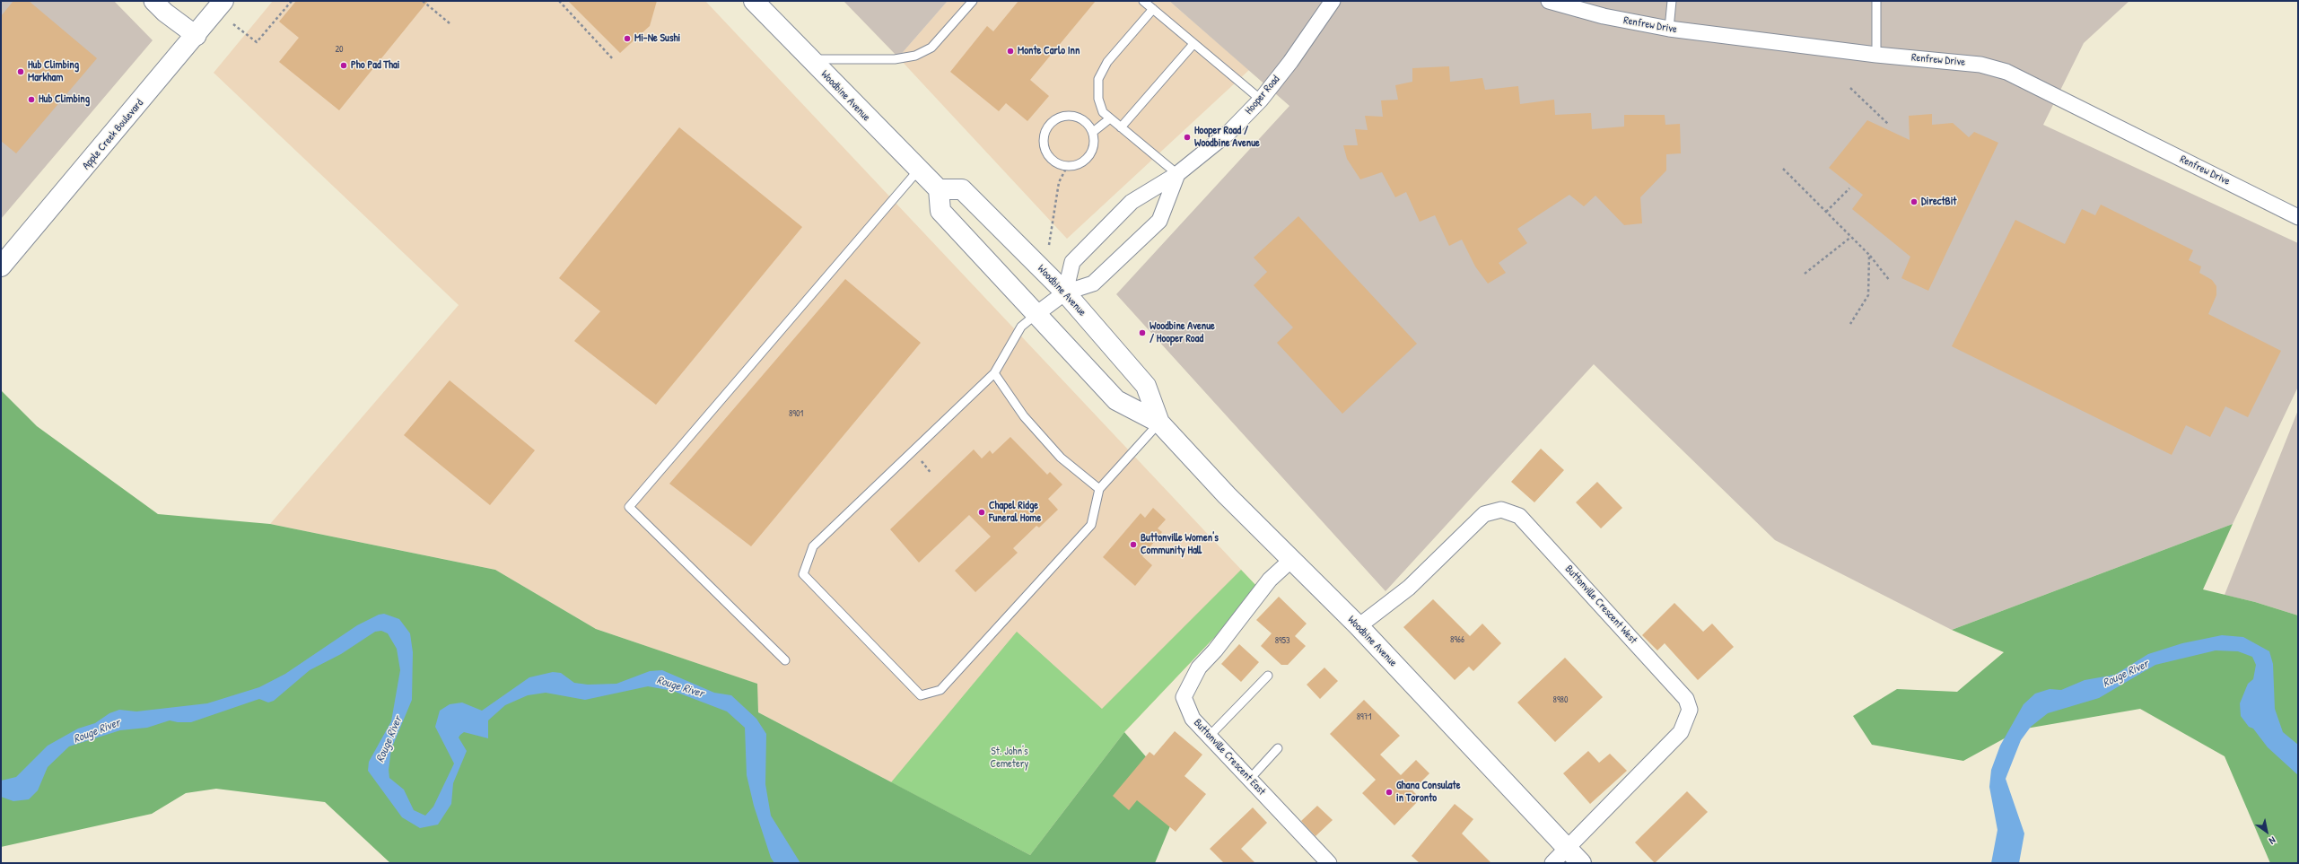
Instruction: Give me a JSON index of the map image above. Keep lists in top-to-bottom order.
{
  "streets": {
    "main road": ["Woodbine Avenue", "Apple Creek Boulevard"],
    "street": [
      "Renfrew Drive",
      "Hooper Road",
      "Buttonville Crescent West",
      "Buttonville Crescent East"
    ]
  },
  "crossings": [
    ["Hooper Road", "Woodbine Avenue"],
    ["Woodbine Avenue", "Buttonville Crescent West"],
    ["Woodbine Avenue", "Buttonville Crescent East"]
  ],
  "water": ["Rouge River"],
  "parks": ["St. John's Cemetery"],
  "places": [
    "Mi-Ne Sushi",
    "Monte Carlo Inn",
    "Pho Pad Thai",
    "Hub Climbing Markham",
    "Hub Climbing",
    "Hooper Road / Woodbine Avenue",
    "DirectBit",
    "Woodbine Avenue / Hooper Road",
    "Chapel Ridge Funeral Home",
    "Buttonville Women's Community Hall",
    "Ghana Consulate in Toronto"
  ],
  "house_numbers": [
    "20",
    "8901",
    "8966",
    "8953",
    "8980",
    "8971"
  ],
  "north": "bottom right"
}
